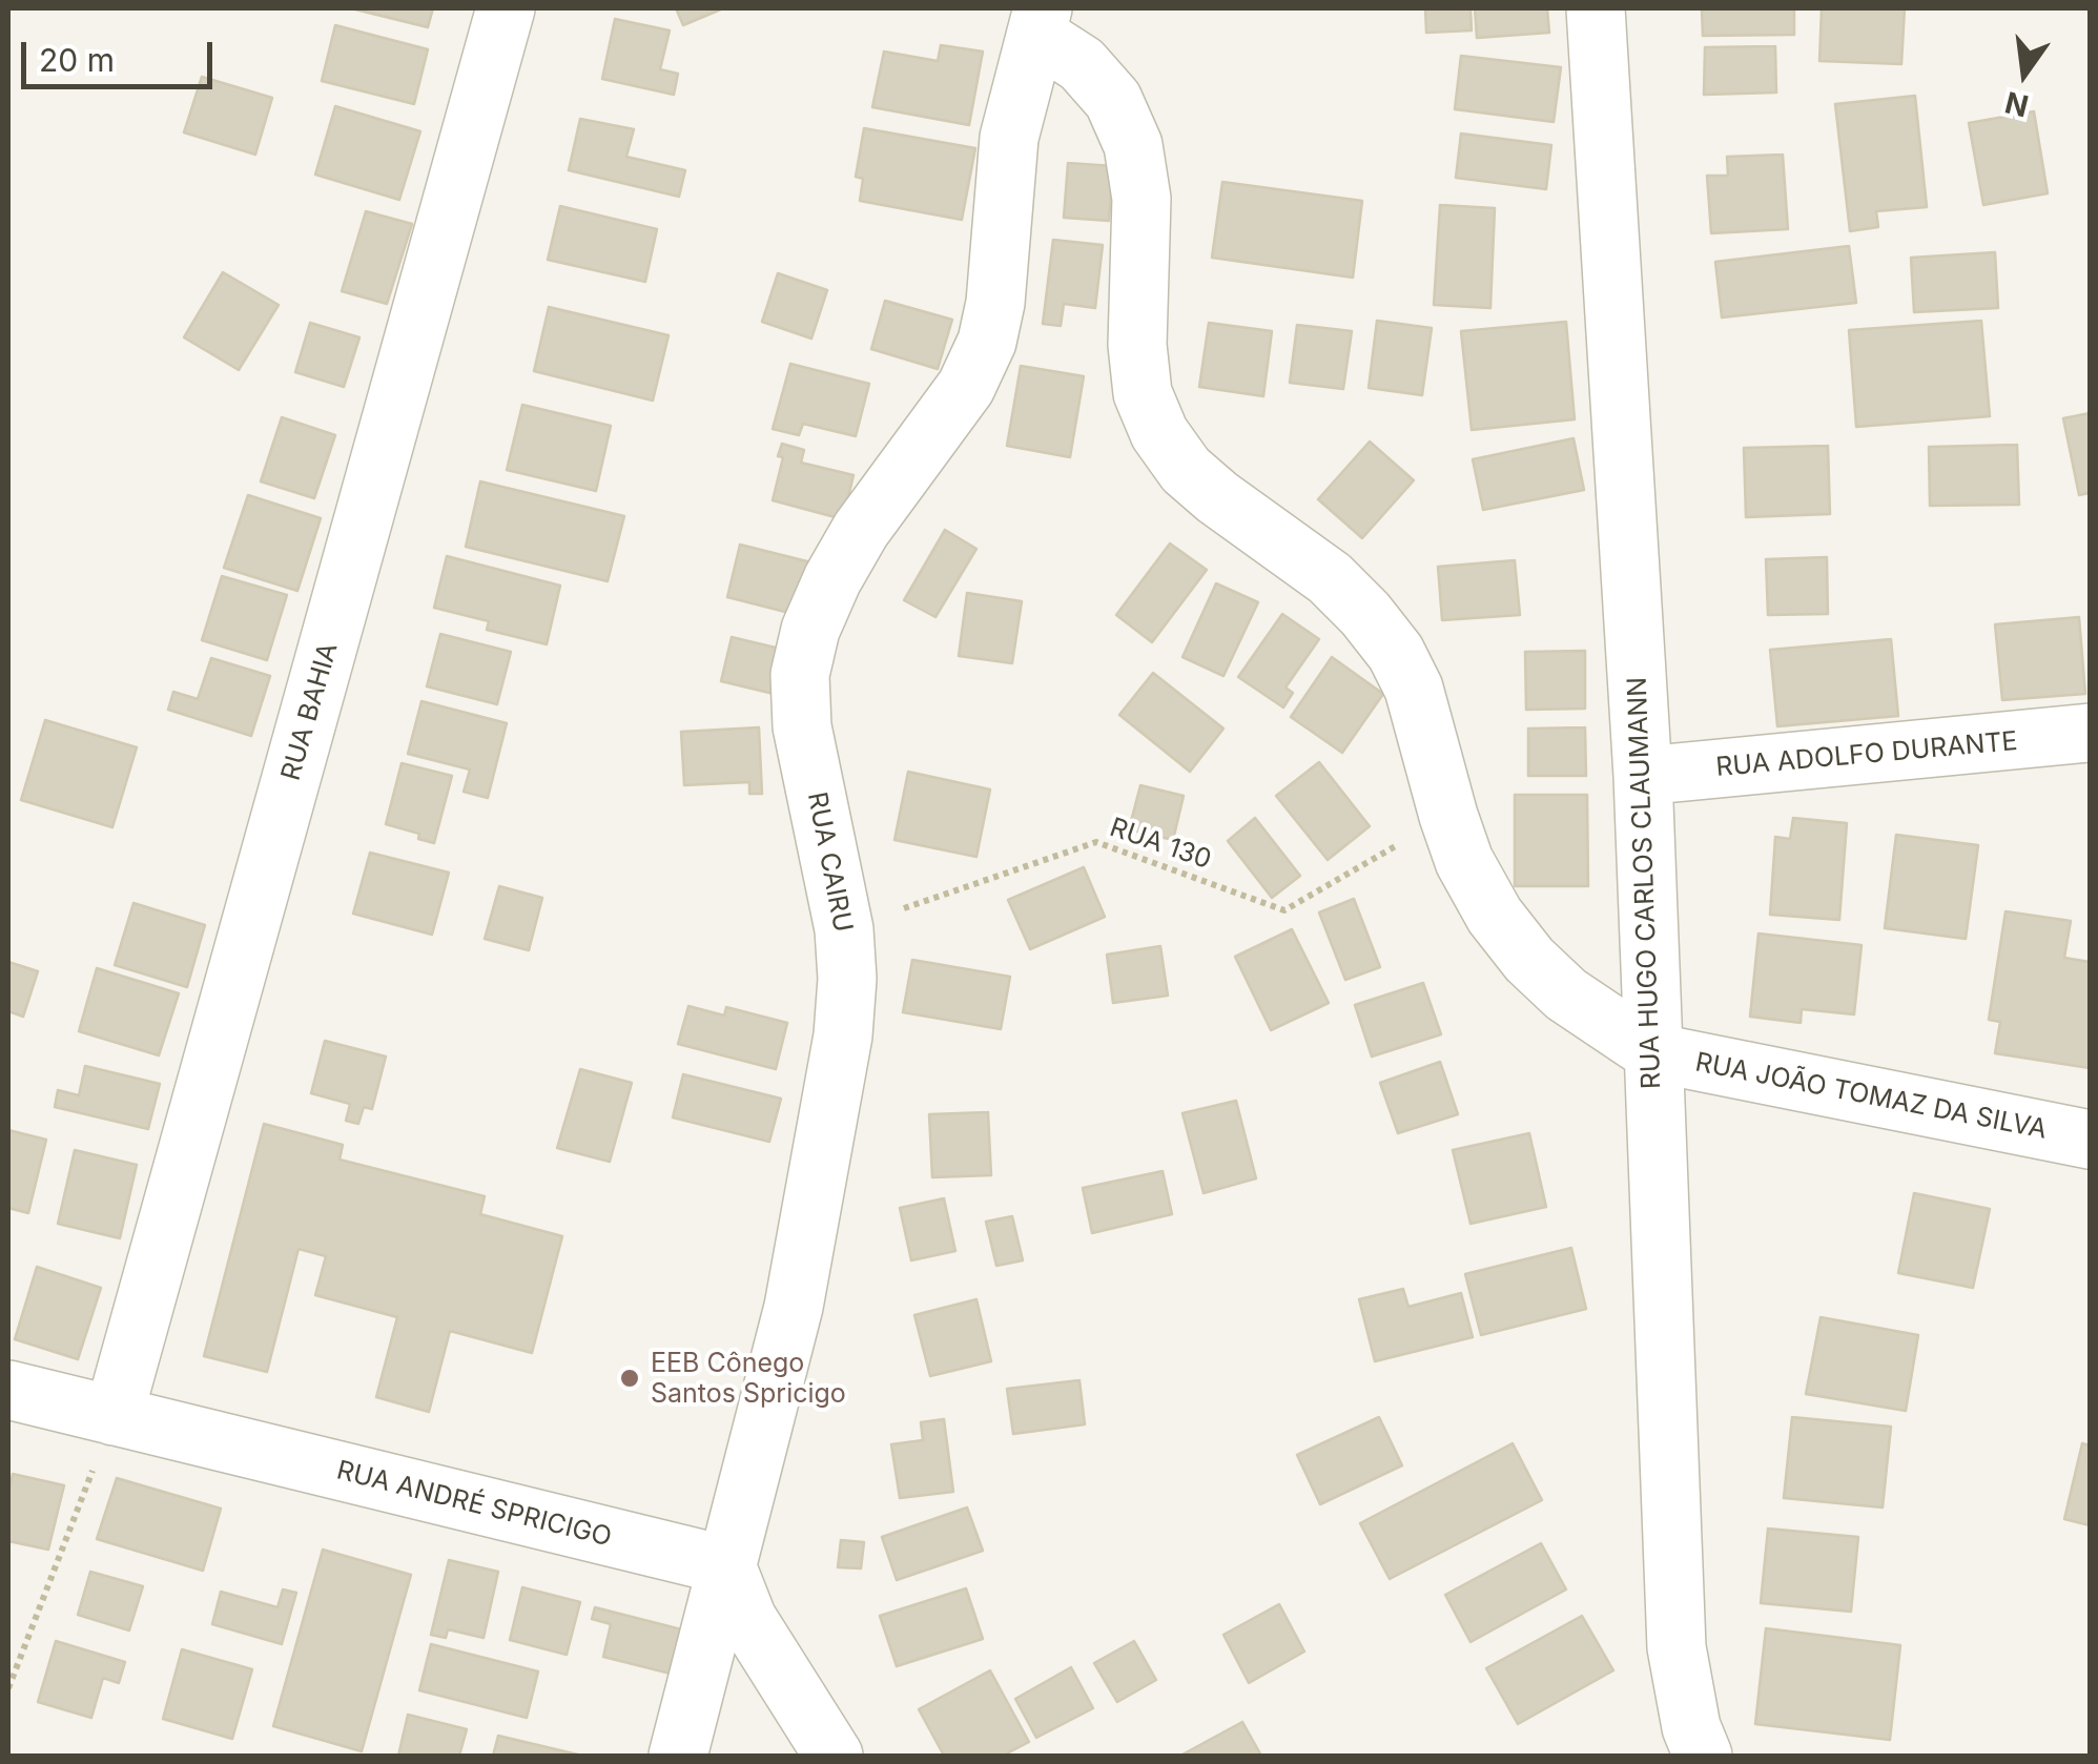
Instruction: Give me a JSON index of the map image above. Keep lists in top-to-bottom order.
{
  "streets": {
    "street": [
      "RUA BAHIA",
      "RUA ADOLFO DURANTE",
      "RUA CAIRU",
      "RUA HUGO CARLOS CLAUMANN",
      "RUA JOÃO TOMAZ DA SILVA",
      "RUA ANDRÉ SPRICIGO"
    ],
    "path": ["RUA 130"]
  },
  "crossings": [
    ["RUA BAHIA", "RUA ANDRÉ SPRICIGO"],
    ["RUA ADOLFO DURANTE", "RUA HUGO CARLOS CLAUMANN"],
    ["RUA 130", "RUA CAIRU"],
    ["RUA CAIRU", "RUA ANDRÉ SPRICIGO"],
    ["RUA HUGO CARLOS CLAUMANN", "RUA JOÃO TOMAZ DA SILVA"]
  ],
  "places": ["EEB Cônego Santos Spricigo"],
  "scale_bar": "20 m",
  "north": "bottom"
}
